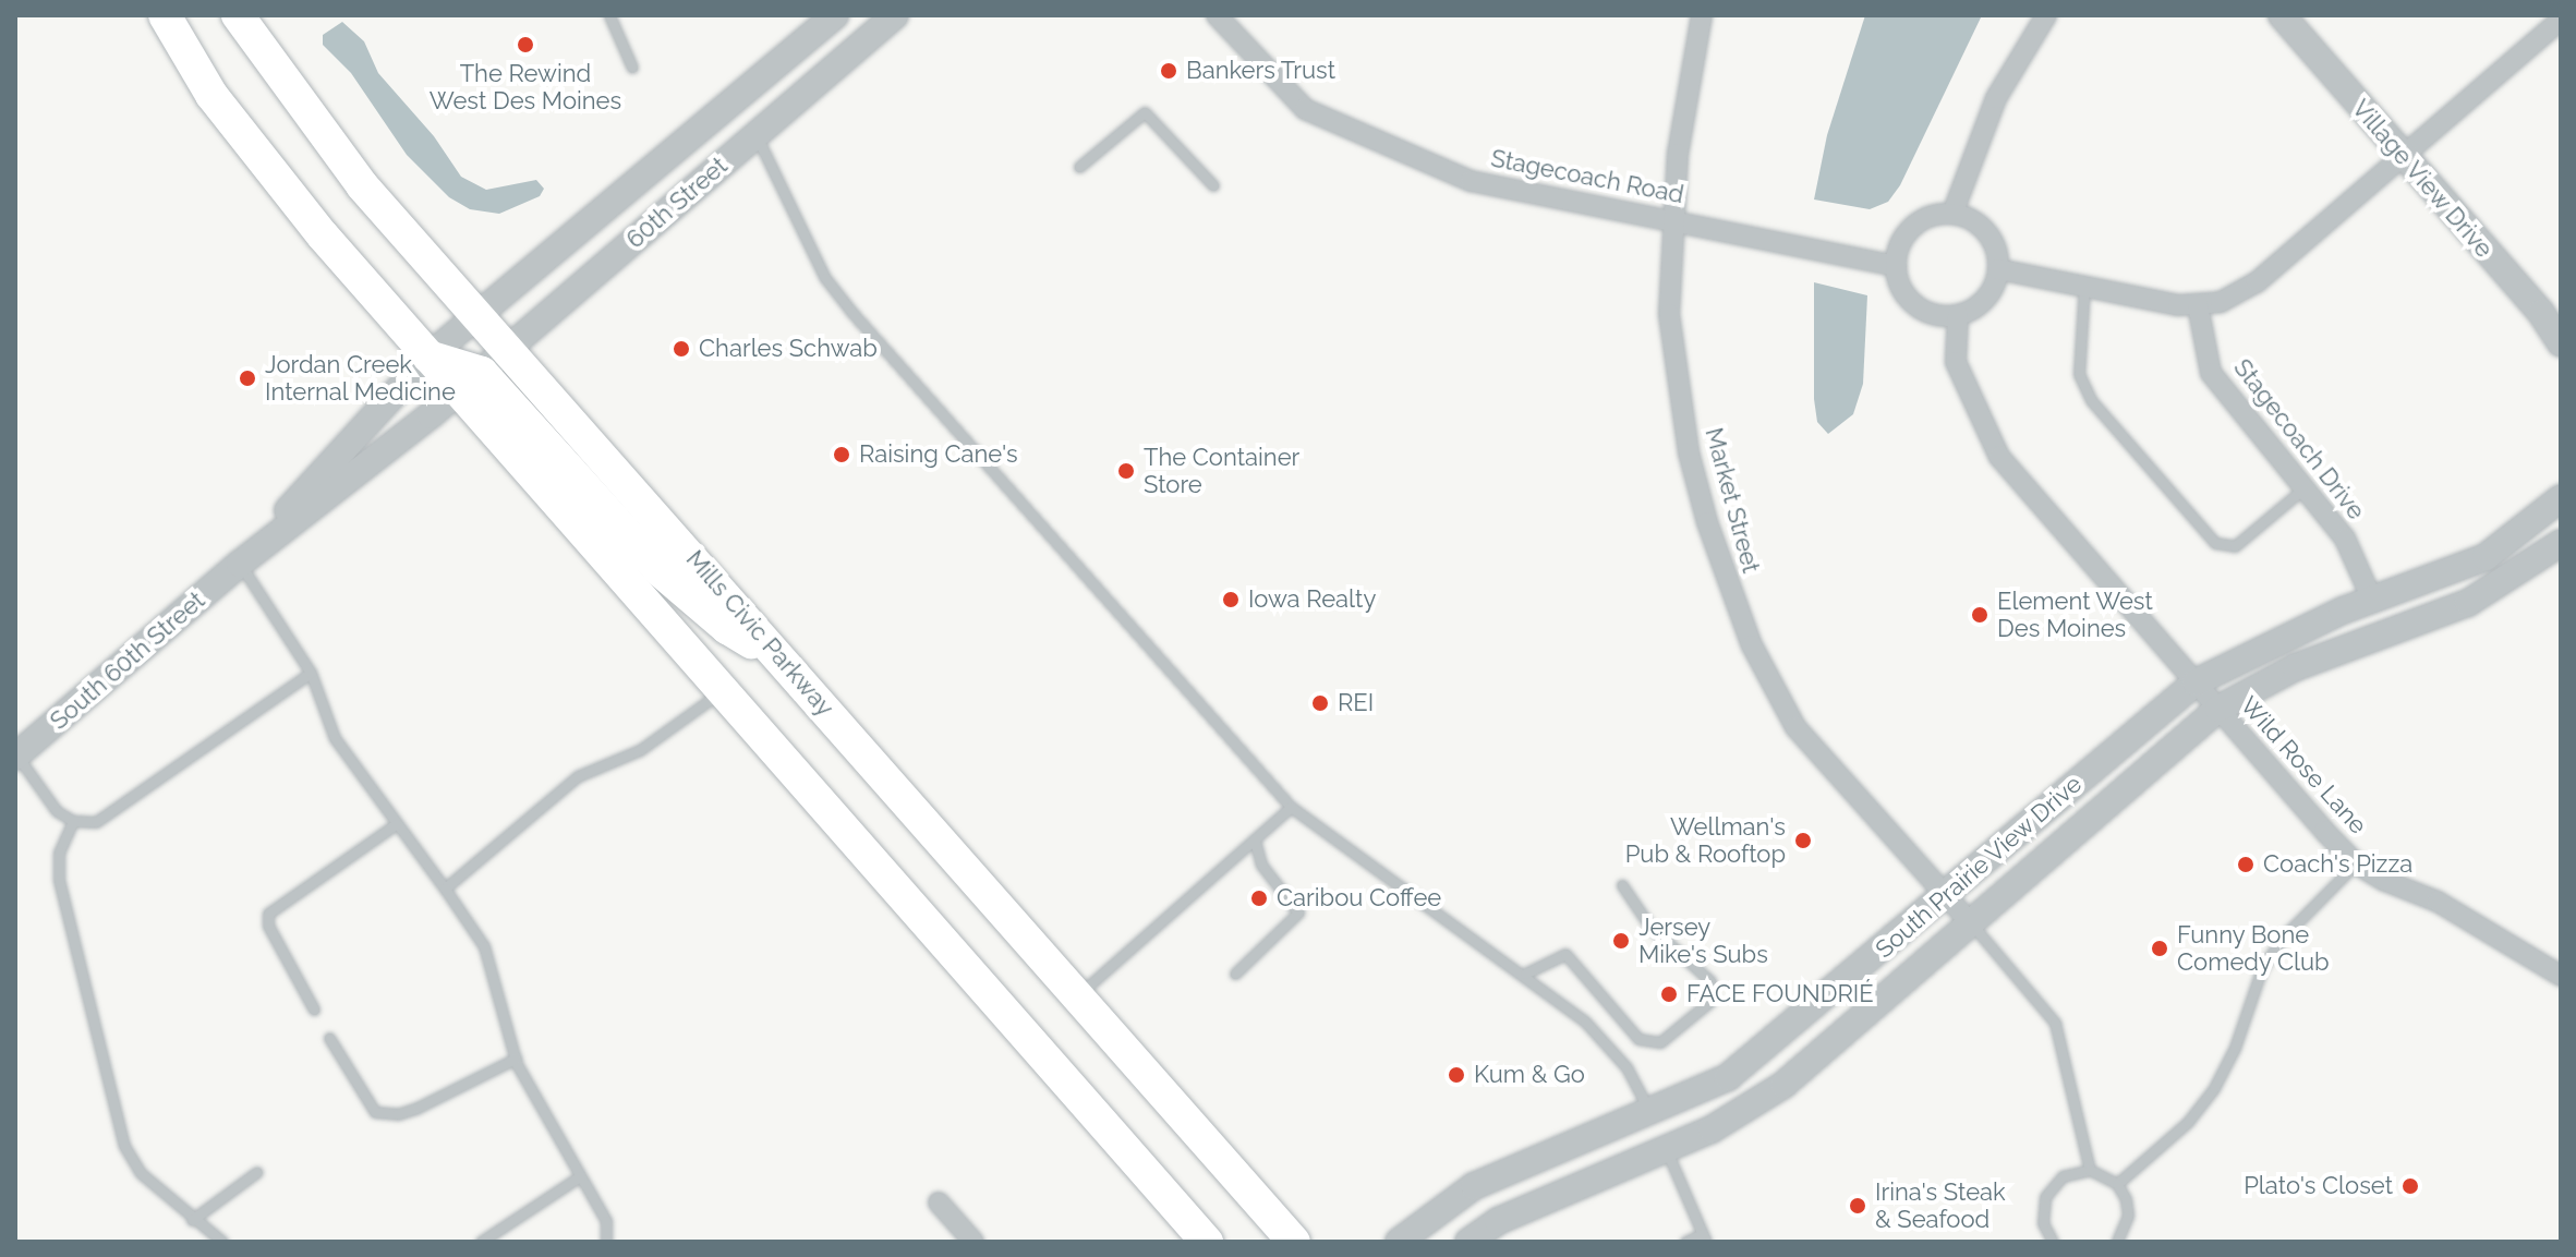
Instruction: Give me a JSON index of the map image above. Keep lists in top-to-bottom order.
{
  "streets": {
    "main road": ["Mills Civic Parkway"],
    "street": [
      "Stagecoach Road",
      "Village View Drive",
      "60th Street",
      "Stagecoach Drive",
      "Market Street",
      "South 60th Street",
      "Wild Rose Lane",
      "South Prairie View Drive"
    ]
  },
  "crossings": [
    ["Stagecoach Road", "Market Street"],
    ["Stagecoach Road", "Wild Rose Lane"],
    ["60th Street", "Mills Civic Parkway"],
    ["60th Street", "South 60th Street"],
    ["Stagecoach Drive", "South Prairie View Drive"],
    ["Market Street", "South Prairie View Drive"],
    ["Wild Rose Lane", "South Prairie View Drive"]
  ],
  "places": [
    "The Rewind West Des Moines",
    "Bankers Trust",
    "Charles Schwab",
    "Jordan Creek Internal Medicine",
    "Raising Cane's",
    "The Container Store",
    "Iowa Realty",
    "Element West Des Moines",
    "REI",
    "Wellman's Pub & Rooftop",
    "Coach's Pizza",
    "Caribou Coffee",
    "Jersey Mike's Subs",
    "Funny Bone Comedy Club",
    "FACE FOUNDRIÉ",
    "Kum & Go",
    "Plato's Closet",
    "Irina's Steak & Seafood"
  ]
}
